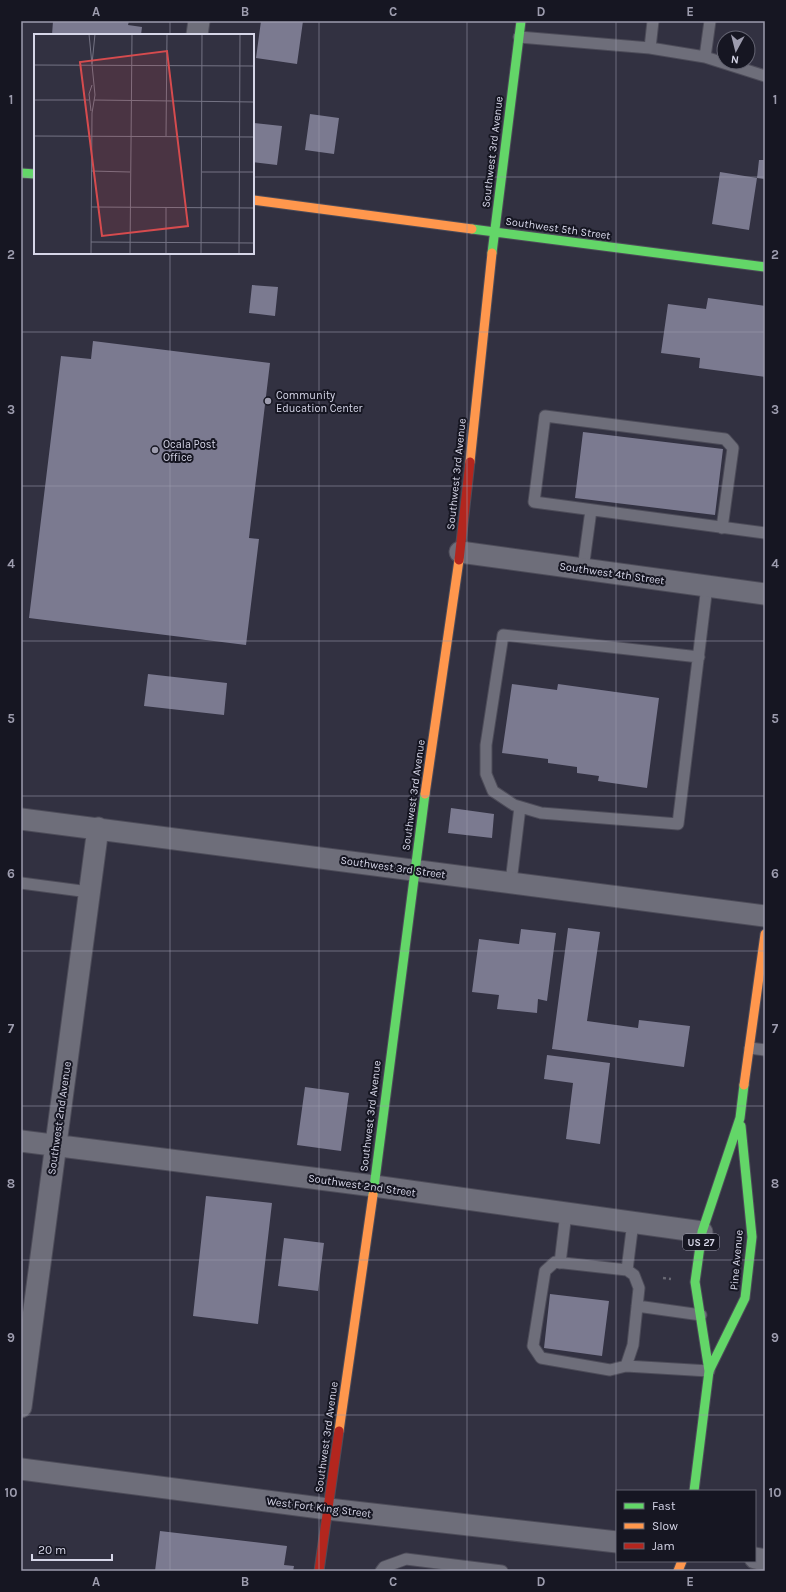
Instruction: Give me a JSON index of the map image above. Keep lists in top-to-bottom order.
{
  "streets": {
    "main road": [
      "Southwest 3rd Avenue",
      "Southwest 5th Street",
      "US 27",
      "Pine Avenue"
    ],
    "street": [
      "Southwest 4th Street",
      "Southwest 3rd Street",
      "Southwest 2nd Avenue",
      "Southwest 2nd Street",
      "West Fort King Street"
    ]
  },
  "crossings": [
    ["Southwest 3rd Avenue", "Southwest 5th Street"],
    ["Southwest 3rd Avenue", "Southwest 4th Street"],
    ["Southwest 3rd Avenue", "Southwest 3rd Street"],
    ["Southwest 3rd Avenue", "Southwest 2nd Street"],
    ["Southwest 3rd Avenue", "West Fort King Street"],
    ["Southwest 3rd Street", "Southwest 2nd Avenue"],
    ["Southwest 2nd Avenue", "Southwest 2nd Street"],
    ["Southwest 2nd Street", "Pine Avenue"]
  ],
  "places": ["Community Education Center", "Ocala Post Office"],
  "legend": ["Fast", "Slow", "Jam"],
  "scale_bar": "20 m",
  "north": "bottom",
  "grid": {
    "columns": [
      "A",
      "B",
      "C",
      "D",
      "E"
    ],
    "rows": [
      "1",
      "2",
      "3",
      "4",
      "5",
      "6",
      "7",
      "8",
      "9",
      "10"
    ]
  }
}
